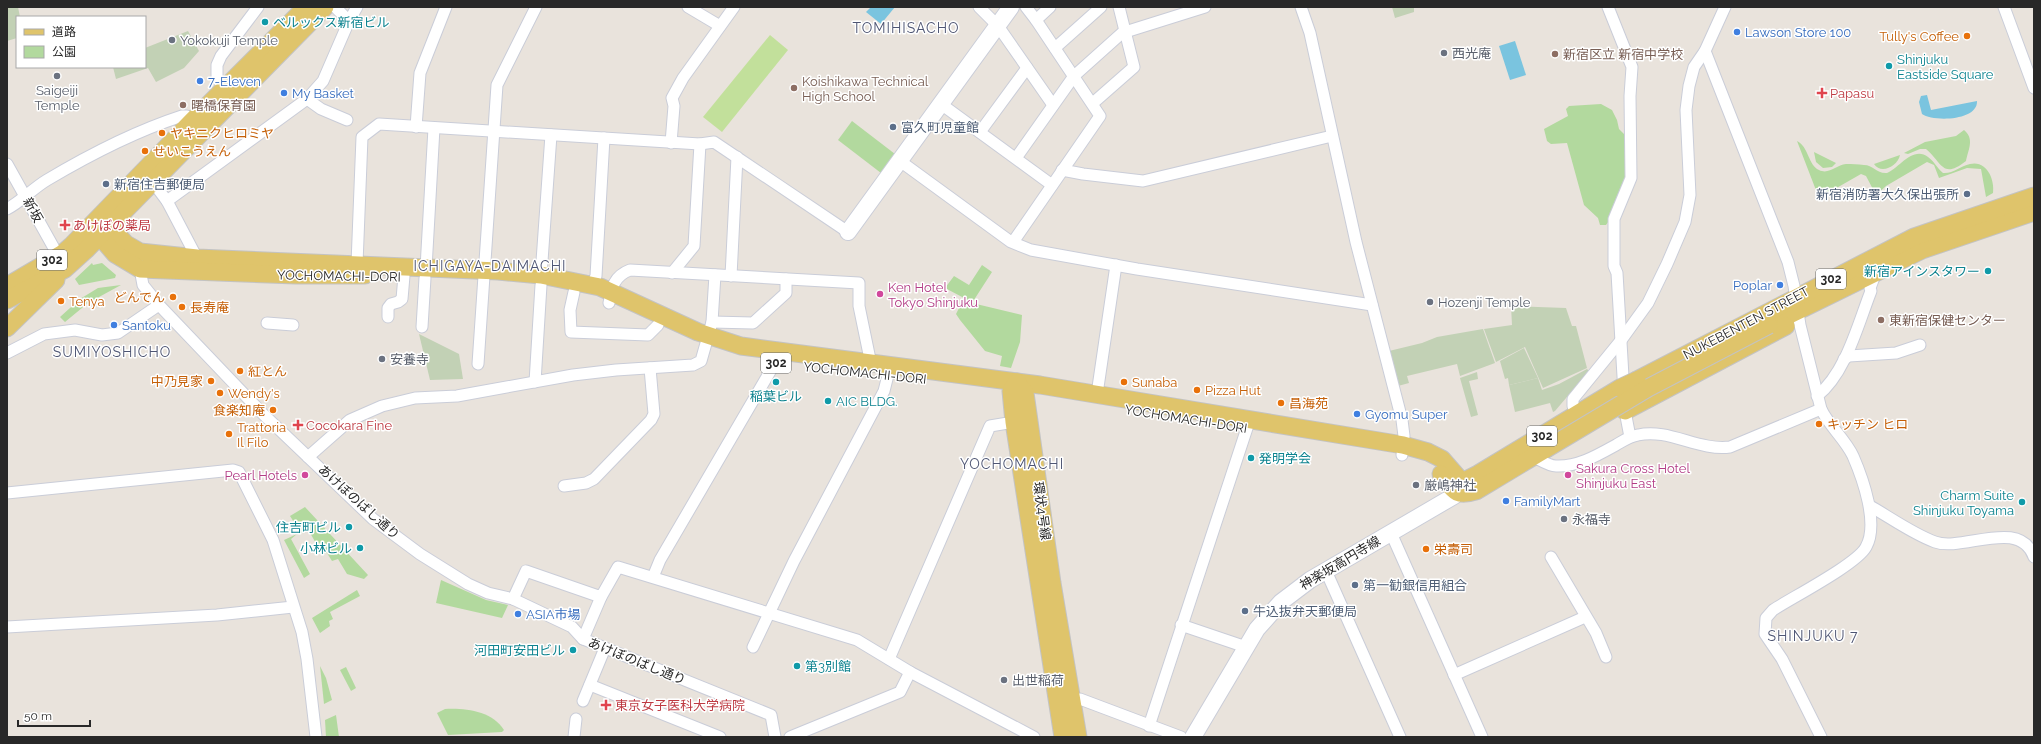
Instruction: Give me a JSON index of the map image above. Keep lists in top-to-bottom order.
{
  "streets": {
    "main road": [
      "302",
      "YOCHOMACHI-DORI",
      "NUKEBENTEN STREET",
      "環状4号線",
      "神楽坂高円寺線"
    ],
    "street": ["新坂", "あけぼのばし通り"]
  },
  "crossings": [
    ["新坂", "302"],
    ["302", "YOCHOMACHI-DORI"],
    ["302", "NUKEBENTEN STREET"],
    ["302", "神楽坂高円寺線"],
    ["YOCHOMACHI-DORI", "あけぼのばし通り"],
    ["YOCHOMACHI-DORI", "環状4号線"],
    ["YOCHOMACHI-DORI", "神楽坂高円寺線"]
  ],
  "districts": [
    "TOMIHISACHO",
    "ICHIGAYA-DAIMACHI",
    "SUMIYOSHICHO",
    "YOCHOMACHI",
    "SHINJUKU 7"
  ],
  "places": {
    "other": [
      "ベルックス新宿ビル",
      "Lawson Store 100",
      "Tully's Coffee",
      "Yokokuji Temple",
      "西光庵",
      "新宿区立 新宿中学校",
      "Shinjuku Eastside Square",
      "Saigeiji Temple",
      "7-Eleven",
      "Koishikawa Technical High School",
      "My Basket",
      "曙橋保育園",
      "富久町児童館",
      "ヤキニクヒロミヤ",
      "せいこうえん",
      "新宿住吉郵便局",
      "新宿消防署大久保出張所",
      "新宿アインスタワー",
      "Poplar",
      "Ken Hotel Tokyo Shinjuku",
      "どんでん",
      "Tenya",
      "Hozenji Temple",
      "長寿庵",
      "東新宿保健センター",
      "Santoku",
      "安養寺",
      "紅とん",
      "中乃見家",
      "稲葉ビル",
      "Sunaba",
      "Pizza Hut",
      "Wendy's",
      "AIC BLDG.",
      "昌海苑",
      "食楽知庵",
      "Gyomu Super",
      "キッチン ヒロ",
      "Trattoria Il Filo",
      "発明学会",
      "Pearl Hotels",
      "Sakura Cross Hotel Shinjuku East",
      "厳嶋神社",
      "FamilyMart",
      "Charm Suite Shinjuku Toyama",
      "永福寺",
      "住吉町ビル",
      "小林ビル",
      "栄壽司",
      "第一勧銀信用組合",
      "牛込抜弁天郵便局",
      "ASIA市場",
      "河田町安田ビル",
      "第3別館",
      "出世稲荷"
    ],
    "health": [
      "Papasu",
      "あけぼの薬局",
      "Cocokara Fine",
      "東京女子医科大学病院"
    ]
  },
  "legend": ["道路", "公園"],
  "scale_bar": "50 m"
}
